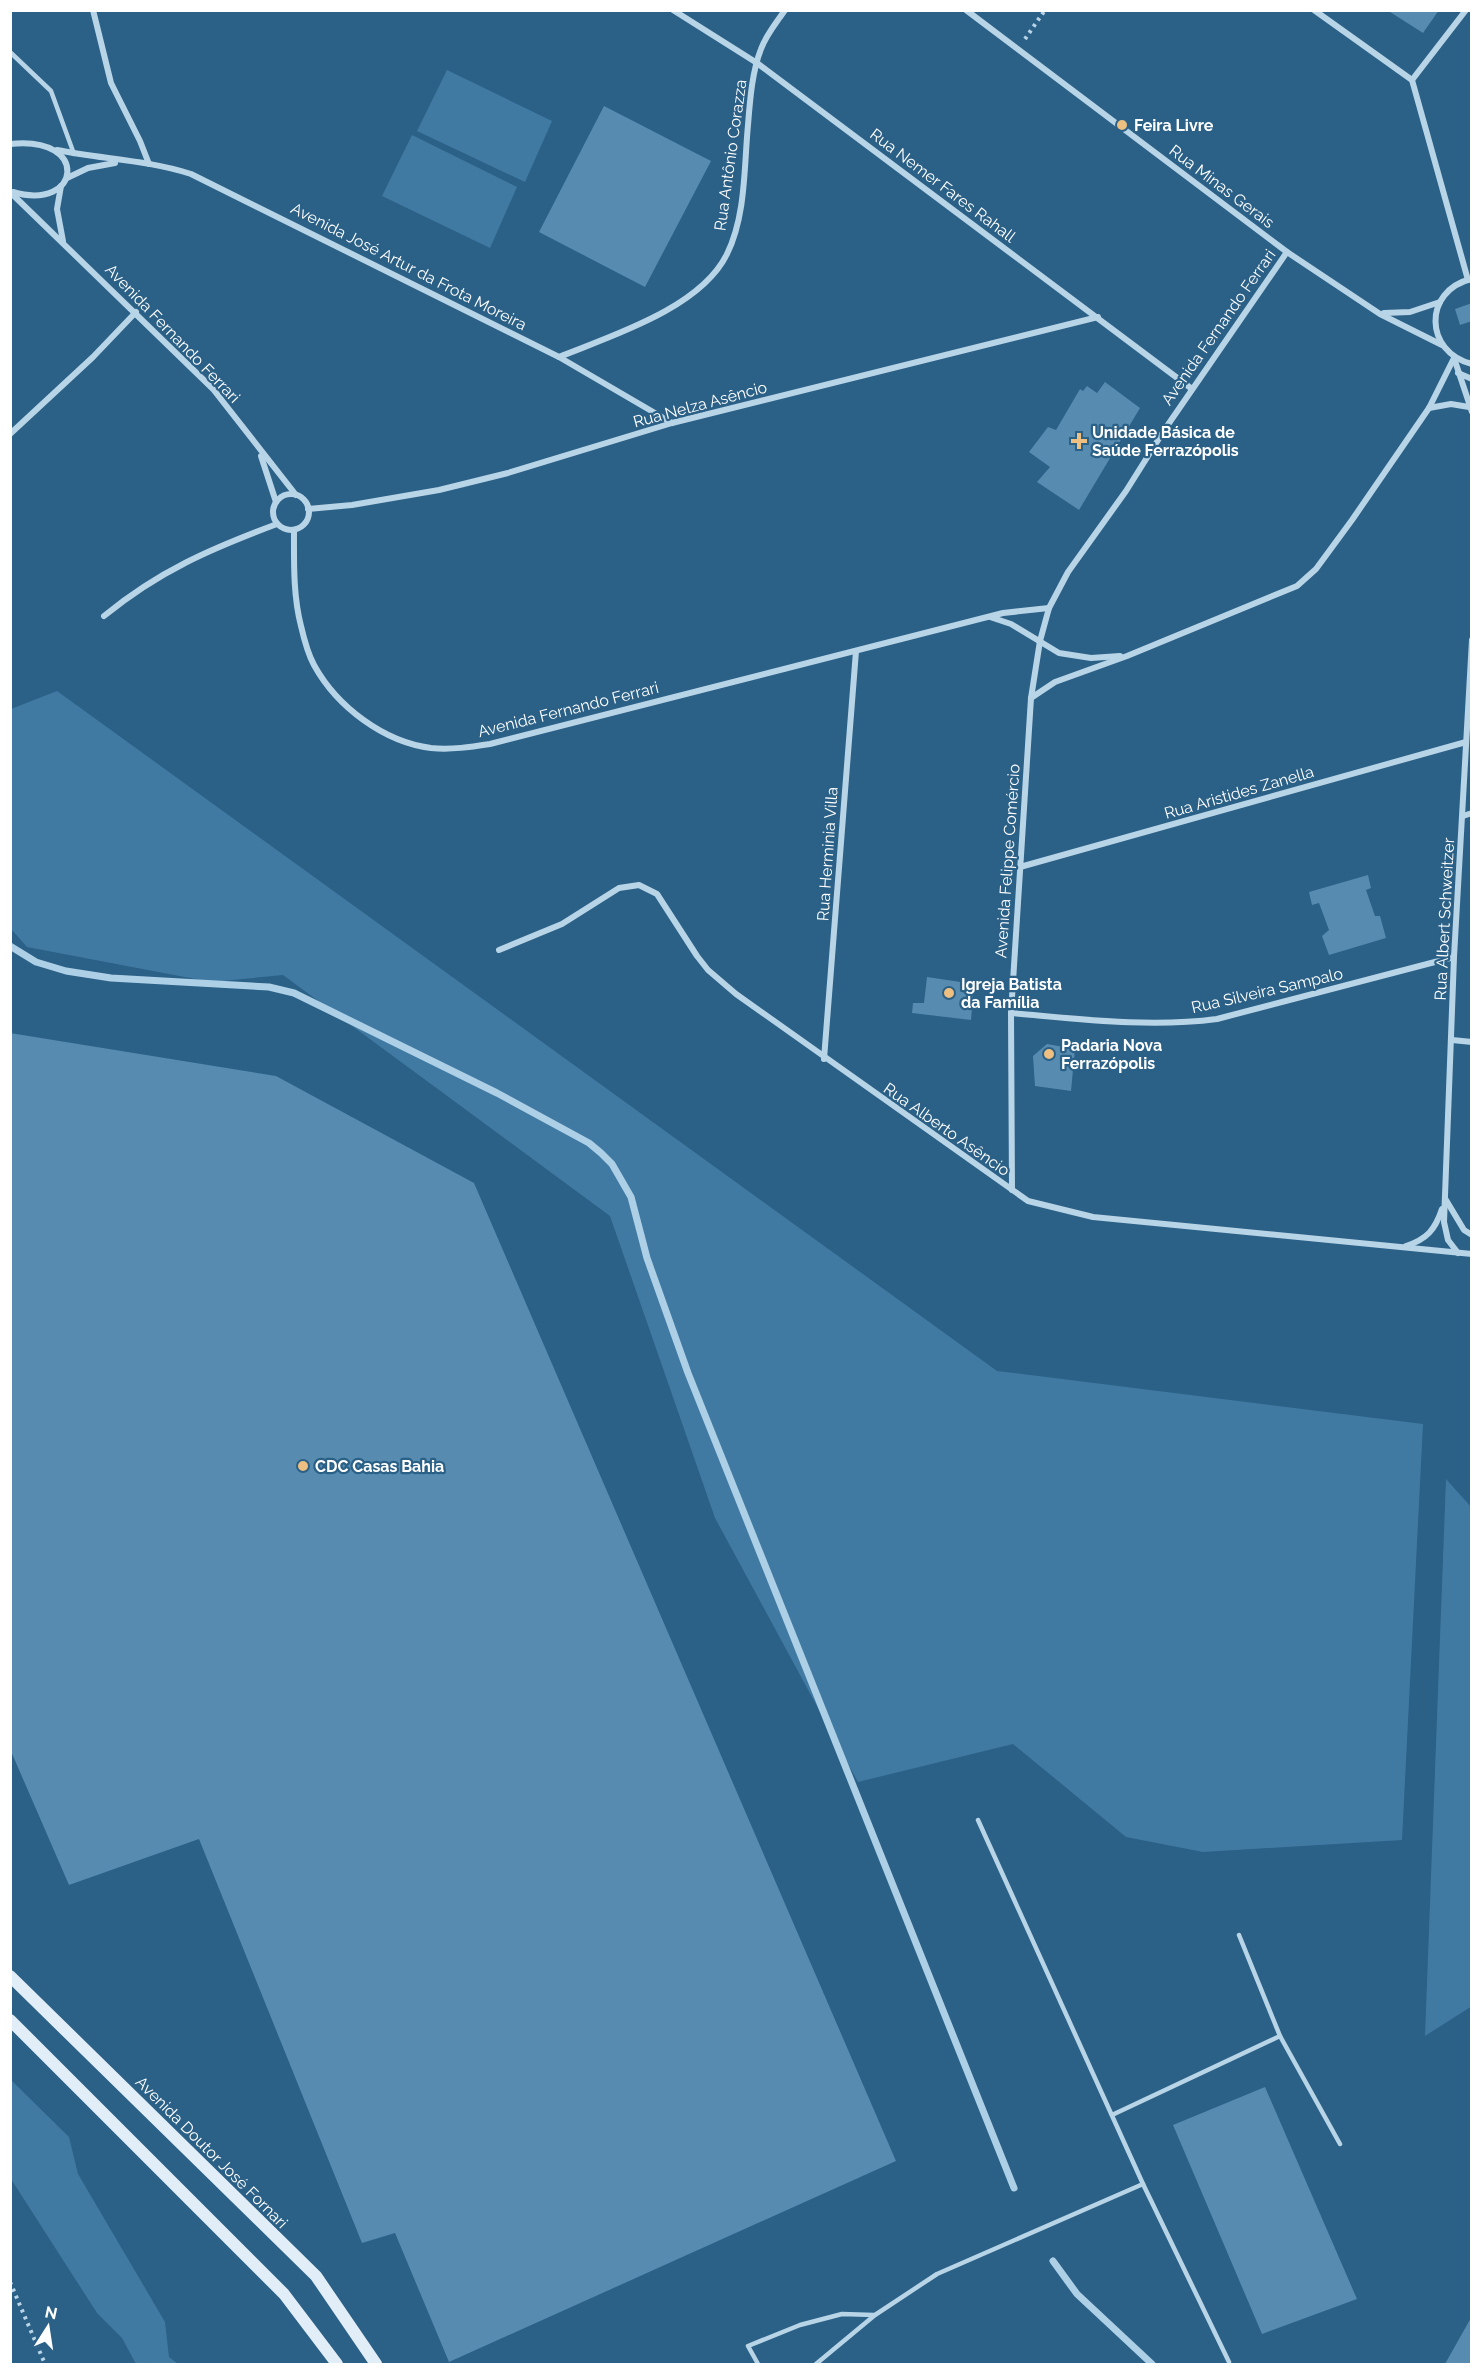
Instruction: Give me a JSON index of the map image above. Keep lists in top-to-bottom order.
{
  "streets": {
    "street": [
      "Rua Antônio Corazza",
      "Rua Nemer Fares Rahall",
      "Rua Minas Gerais",
      "Avenida José Artur da Frota Moreira",
      "Avenida Fernando Ferrari",
      "Rua Nelza Asêncio",
      "Rua Aristides Zanella",
      "Rua Herminia Villa",
      "Avenida Felippe Comércio",
      "Rua Albert Schweitzer",
      "Rua Silveira Sampalo",
      "Rua Alberto Asêncio",
      "Avenida Doutor José Fornari"
    ]
  },
  "crossings": [
    ["Rua Antônio Corazza", "Rua Nemer Fares Rahall"],
    ["Rua Antônio Corazza", "Avenida José Artur da Frota Moreira"],
    ["Rua Nemer Fares Rahall", "Avenida Fernando Ferrari"],
    ["Rua Nemer Fares Rahall", "Rua Nelza Asêncio"],
    ["Rua Minas Gerais", "Avenida Fernando Ferrari"],
    ["Avenida José Artur da Frota Moreira", "Rua Nelza Asêncio"],
    ["Avenida Fernando Ferrari", "Rua Nelza Asêncio"],
    ["Avenida Fernando Ferrari", "Rua Herminia Villa"],
    ["Avenida Fernando Ferrari", "Avenida Felippe Comércio"],
    ["Rua Aristides Zanella", "Avenida Felippe Comércio"],
    ["Rua Aristides Zanella", "Rua Albert Schweitzer"],
    ["Rua Herminia Villa", "Rua Alberto Asêncio"],
    ["Avenida Felippe Comércio", "Rua Silveira Sampalo"],
    ["Avenida Felippe Comércio", "Rua Alberto Asêncio"],
    ["Rua Albert Schweitzer", "Rua Silveira Sampalo"],
    ["Rua Albert Schweitzer", "Rua Alberto Asêncio"]
  ],
  "places": {
    "other": [
      "Feira Livre",
      "Igreja Batista da Família",
      "Padaria Nova Ferrazópolis",
      "CDC Casas Bahia"
    ],
    "health": ["Unidade Básica de Saúde Ferrazópolis"]
  },
  "north": "top"
}
